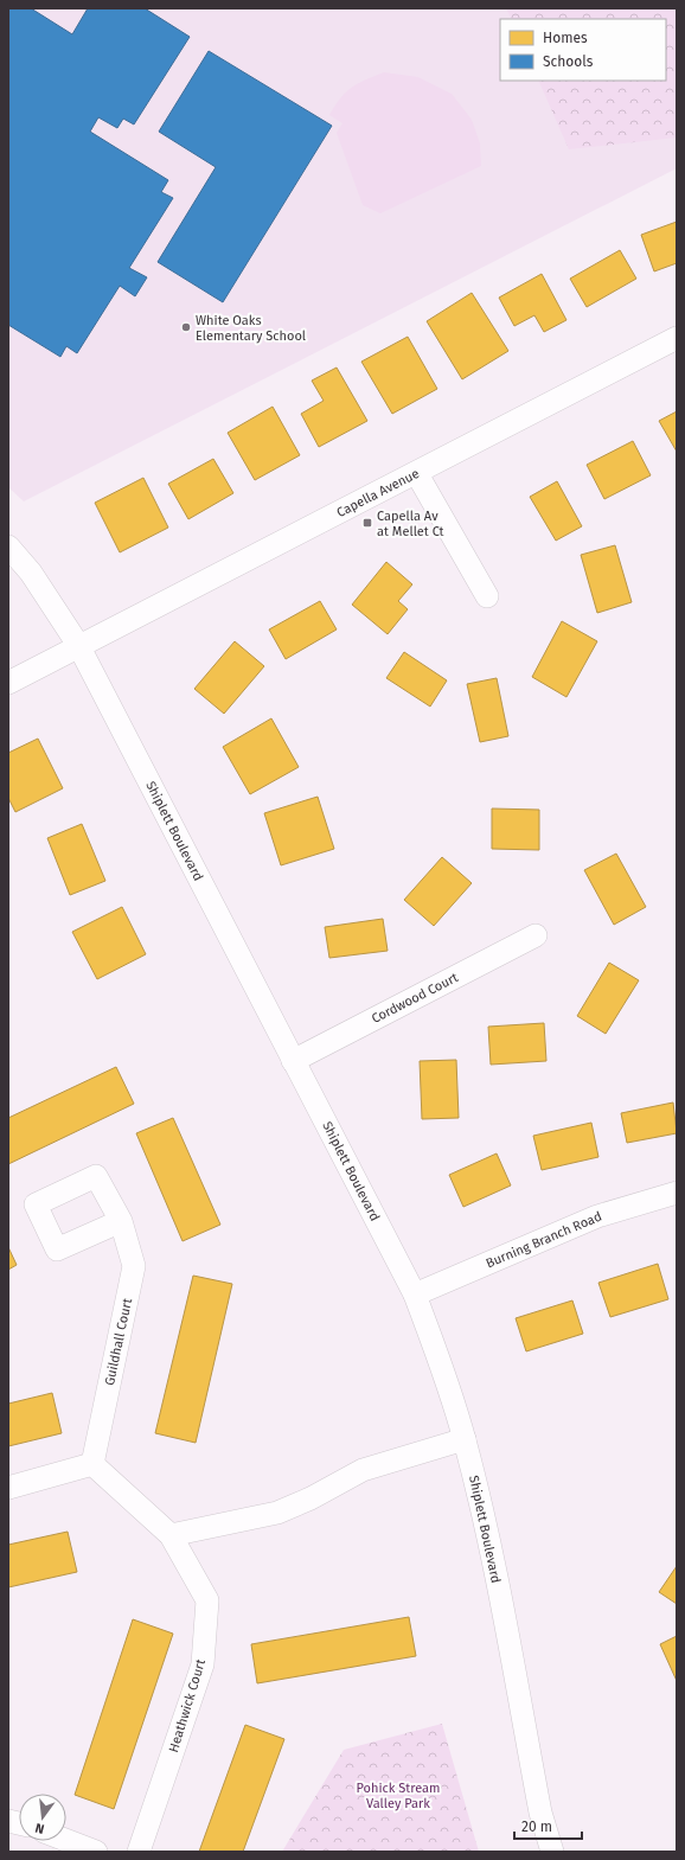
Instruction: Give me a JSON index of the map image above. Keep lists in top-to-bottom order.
{
  "streets": {
    "street": [
      "Capella Avenue",
      "Shiplett Boulevard",
      "Cordwood Court",
      "Burning Branch Road",
      "Guildhall Court",
      "Heathwick Court"
    ]
  },
  "crossings": [
    ["Capella Avenue", "Shiplett Boulevard"],
    ["Shiplett Boulevard", "Cordwood Court"],
    ["Shiplett Boulevard", "Burning Branch Road"],
    ["Guildhall Court", "Heathwick Court"]
  ],
  "parks": ["Pohick Stream Valley Park"],
  "places": {
    "other": ["White Oaks Elementary School"],
    "transit": ["Capella Av at Mellet Ct"]
  },
  "legend": ["Homes", "Schools"],
  "scale_bar": "20 m",
  "north": "bottom"
}
